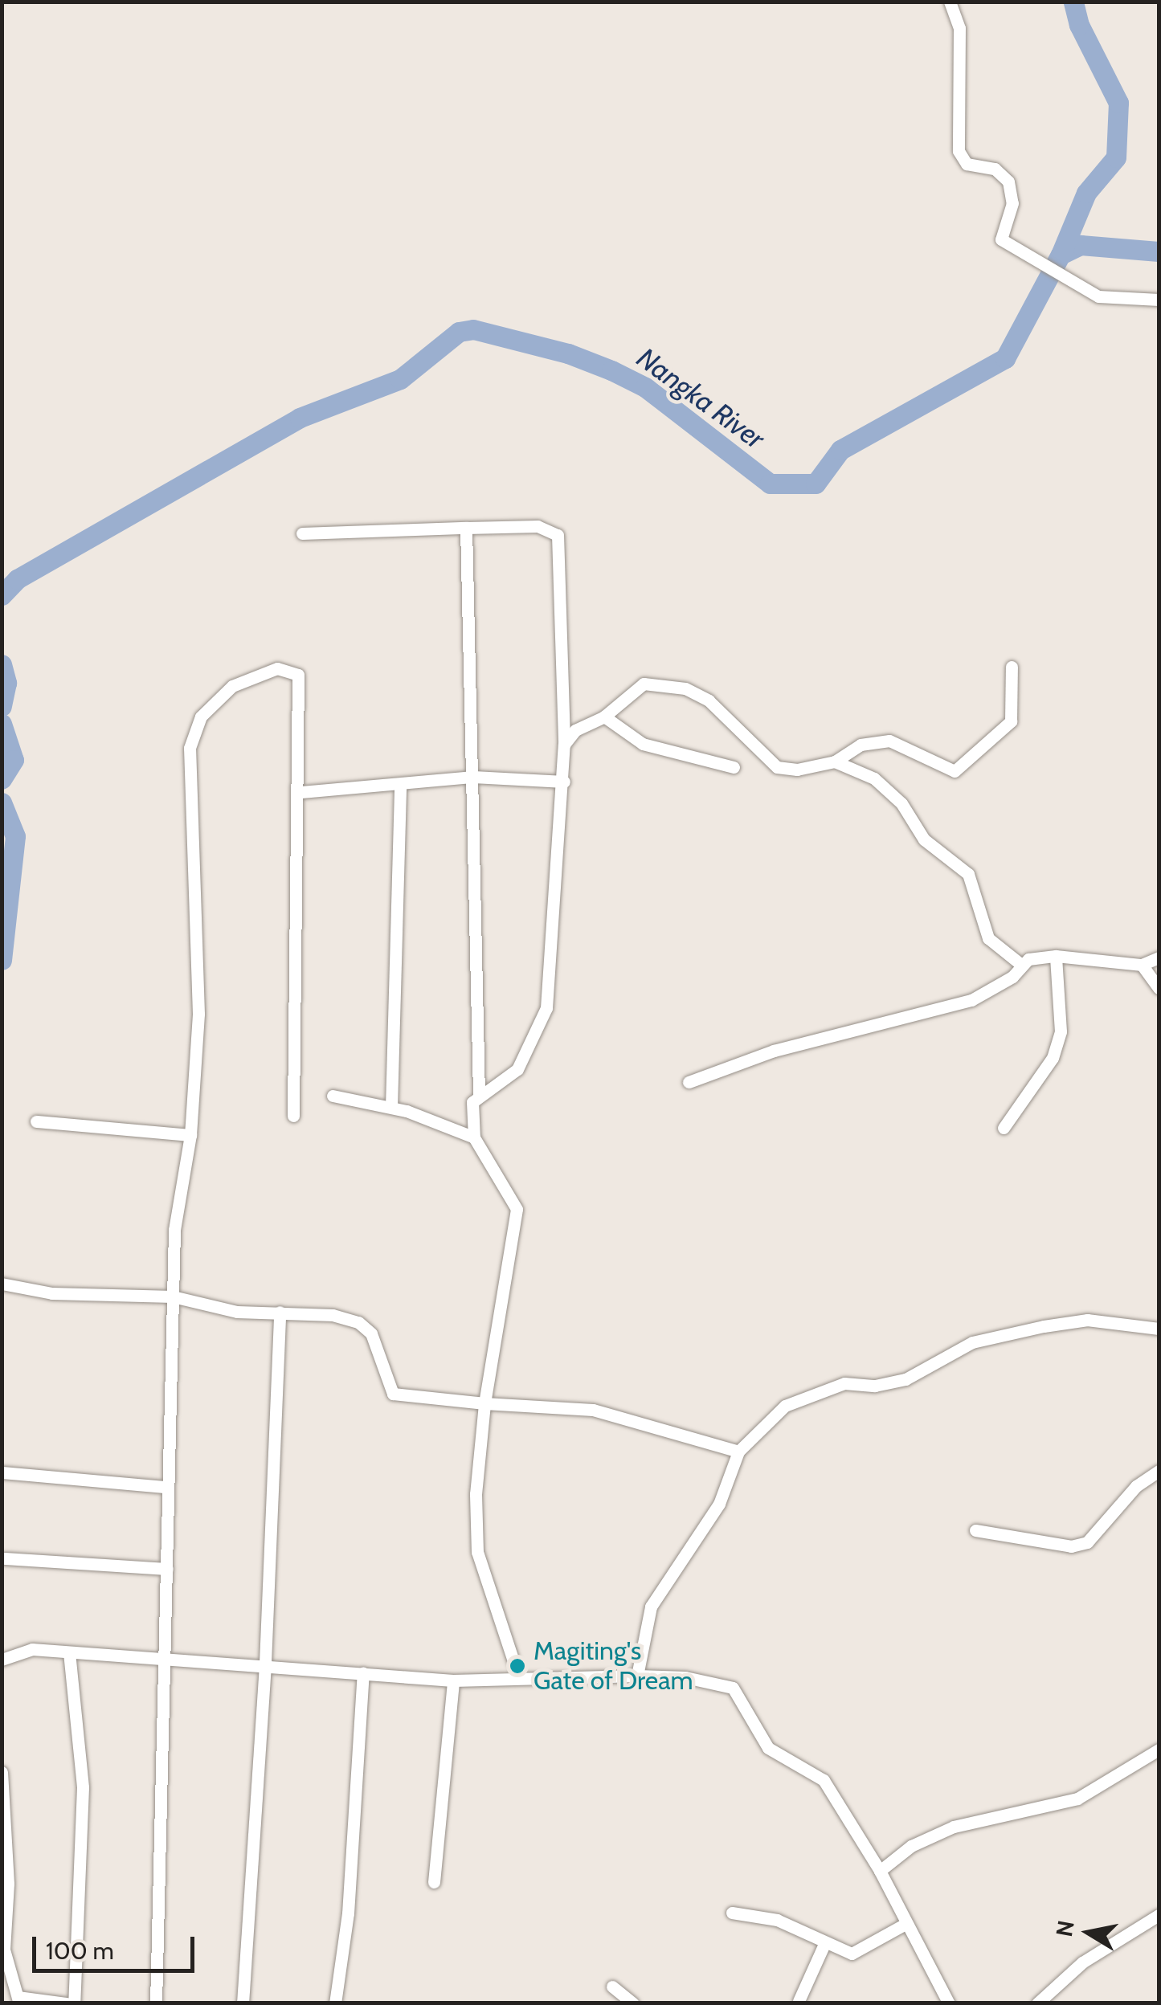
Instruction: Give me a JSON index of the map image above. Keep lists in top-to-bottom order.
{
  "water": ["Nangka River"],
  "places": ["Magiting's Gate of Dream"],
  "scale_bar": "100 m",
  "north": "left"
}
